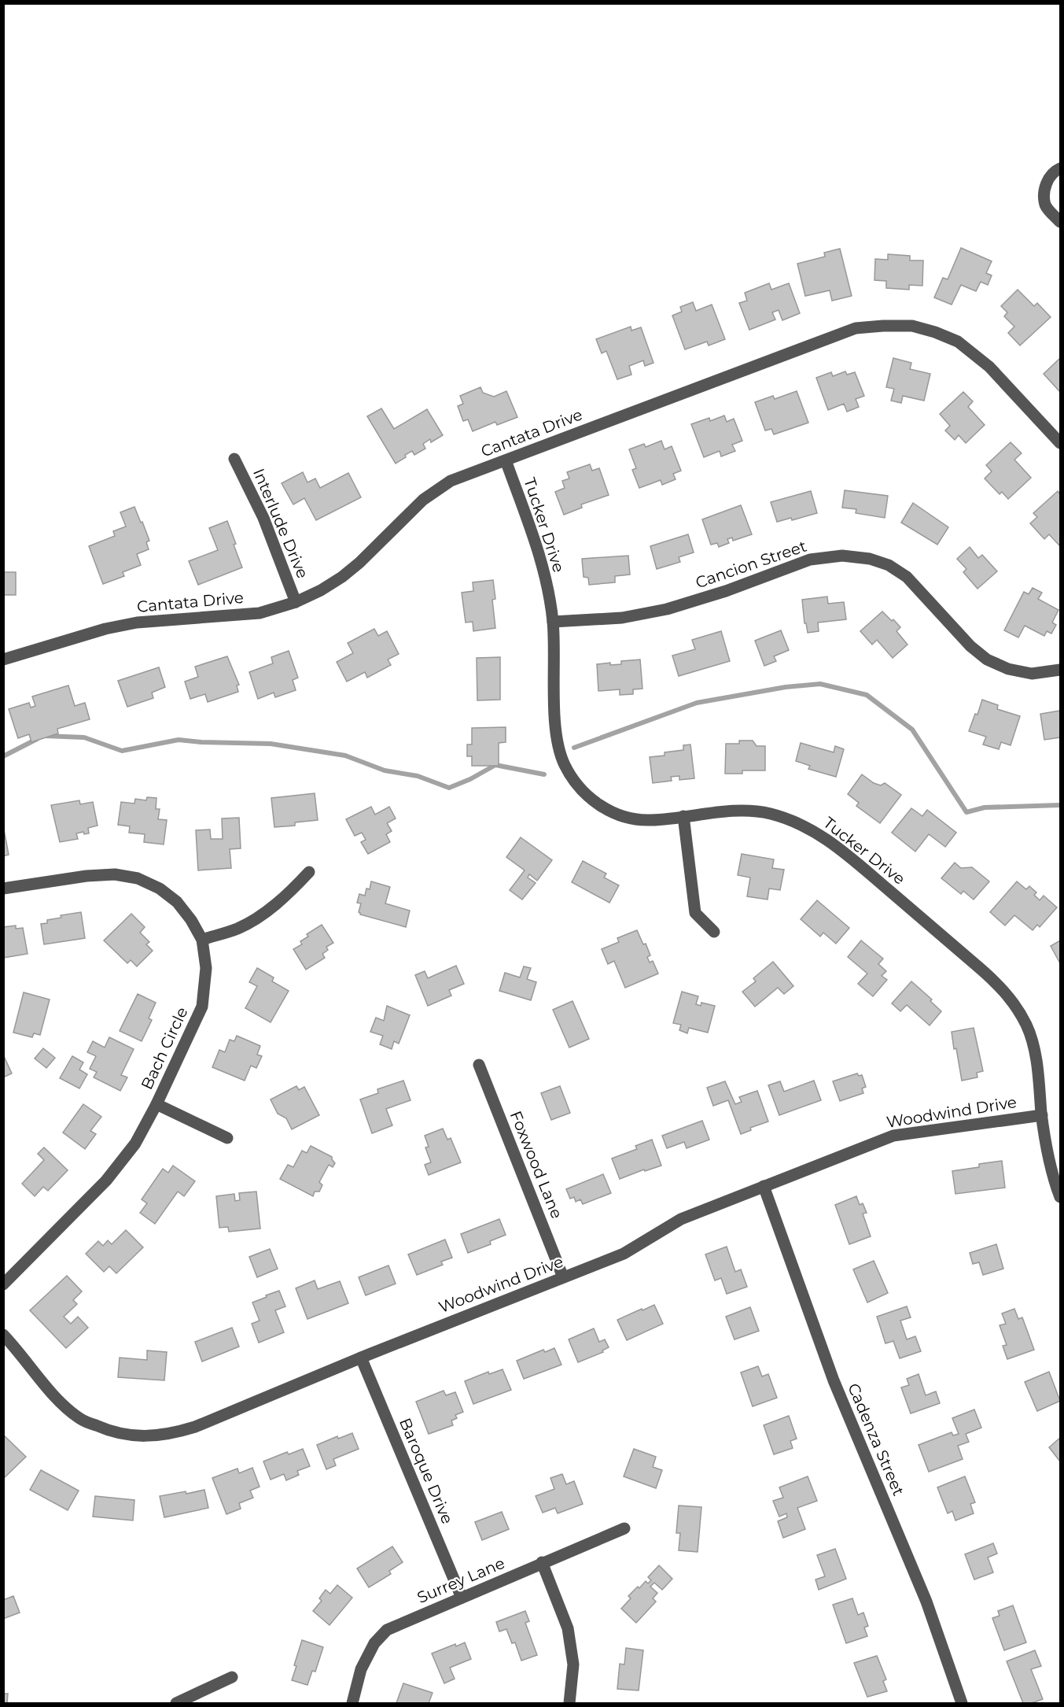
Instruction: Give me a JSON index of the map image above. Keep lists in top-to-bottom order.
{
  "streets": {
    "street": [
      "Cantata Drive",
      "Interlude Drive",
      "Tucker Drive",
      "Cancion Street",
      "Bach Circle",
      "Woodwind Drive",
      "Foxwood Lane",
      "Cadenza Street",
      "Baroque Drive",
      "Surrey Lane"
    ]
  },
  "crossings": [
    ["Cantata Drive", "Interlude Drive"],
    ["Cantata Drive", "Tucker Drive"],
    ["Tucker Drive", "Cancion Street"],
    ["Tucker Drive", "Woodwind Drive"],
    ["Woodwind Drive", "Foxwood Lane"],
    ["Woodwind Drive", "Cadenza Street"],
    ["Woodwind Drive", "Baroque Drive"],
    ["Baroque Drive", "Surrey Lane"]
  ]
}
